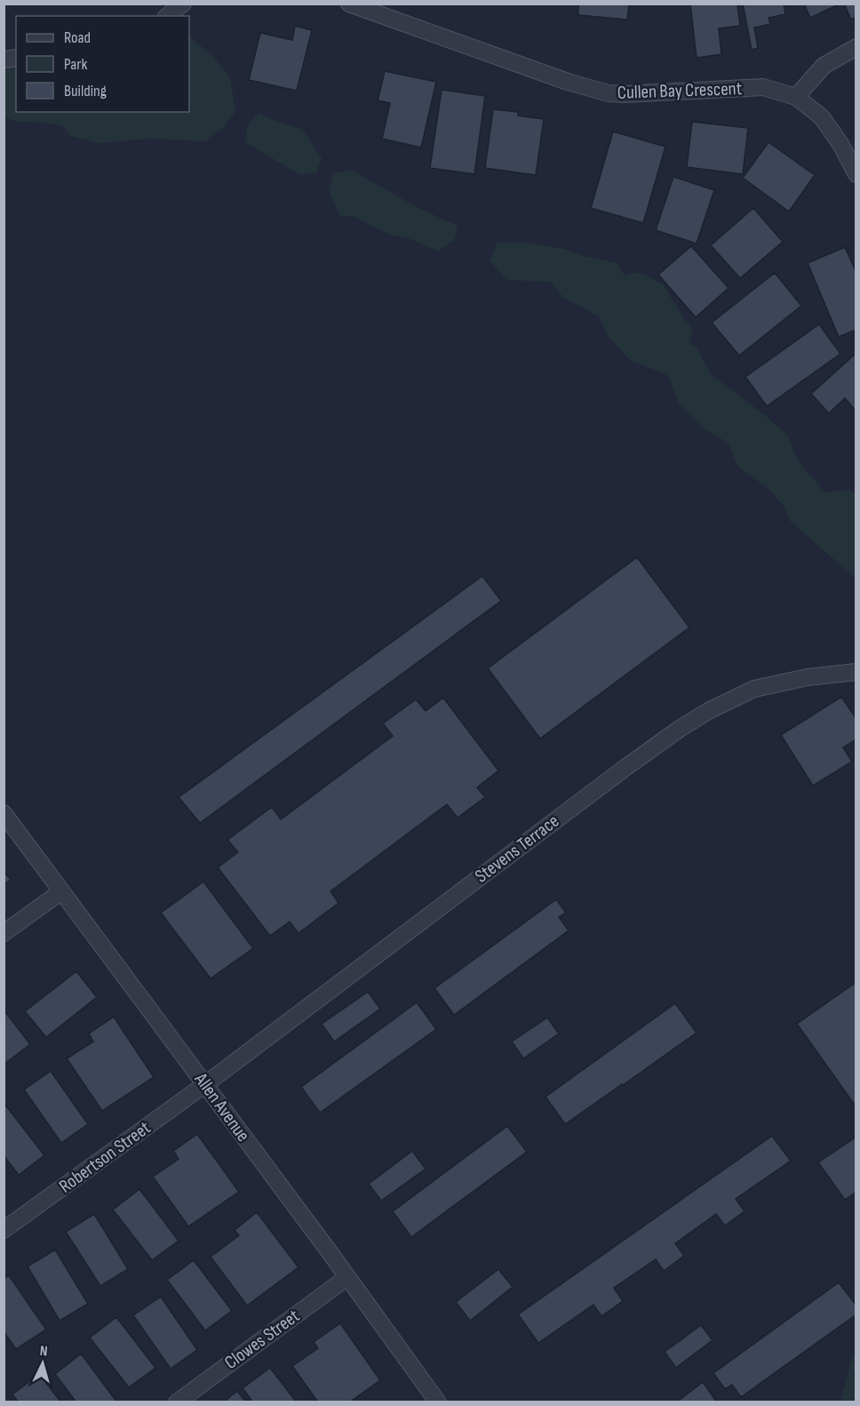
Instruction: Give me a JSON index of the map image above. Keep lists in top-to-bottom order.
{
  "streets": {
    "street": [
      "Cullen Bay Crescent",
      "Stevens Terrace",
      "Allen Avenue",
      "Robertson Street",
      "Clowes Street"
    ]
  },
  "crossings": [
    ["Stevens Terrace", "Allen Avenue"],
    ["Stevens Terrace", "Robertson Street"],
    ["Allen Avenue", "Robertson Street"],
    ["Allen Avenue", "Clowes Street"]
  ],
  "legend": ["Road", "Park", "Building"],
  "north": "top"
}
